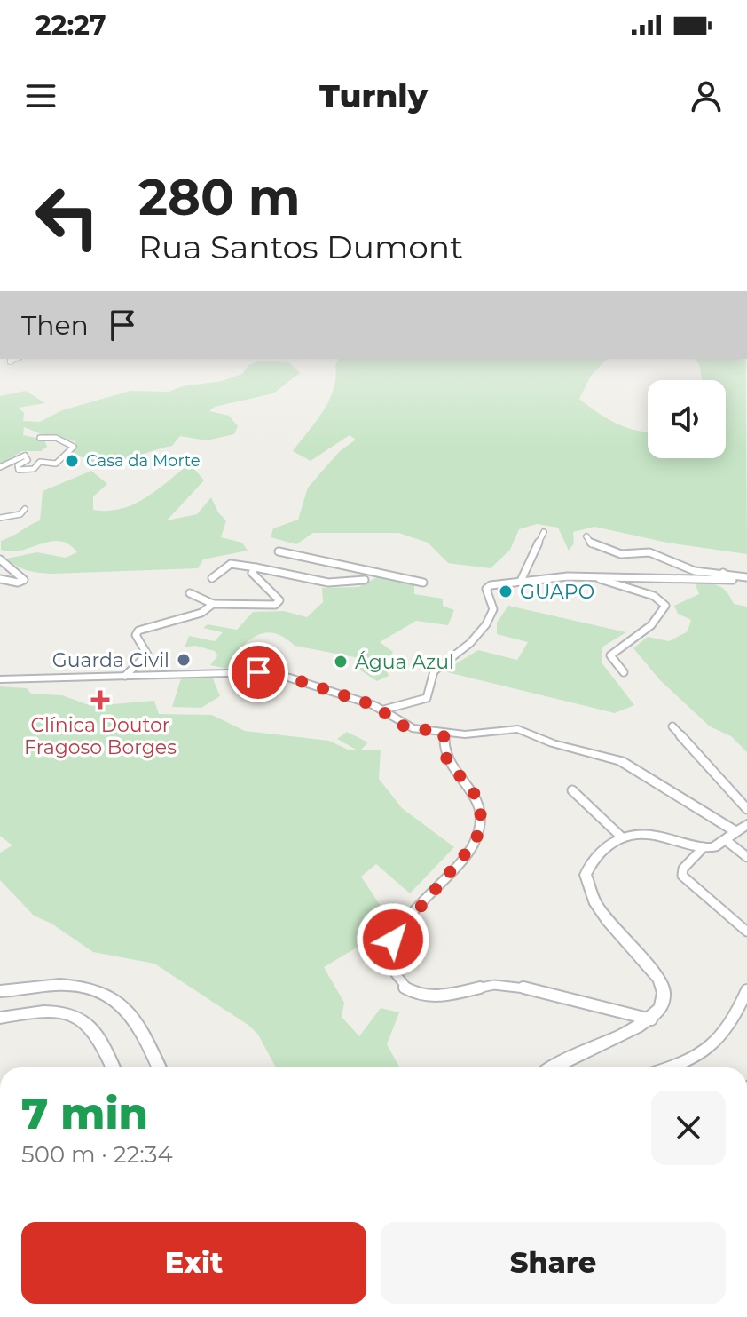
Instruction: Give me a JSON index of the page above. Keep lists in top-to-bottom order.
{
  "places": {
    "other": [
      "Casa da Morte",
      "GUAPO",
      "Guarda Civil",
      "Água Azul"
    ],
    "health": ["Clínica Doutor Fragoso Borges"]
  },
  "page": {
    "status": "22:27",
    "header": "Turnly",
    "turn": ["280 m", "Rua Santos Dumont"],
    "then": "Then",
    "heading": ["7 min", "500 m · 22:34"],
    "buttons": ["Exit", "Share"]
  }
}
